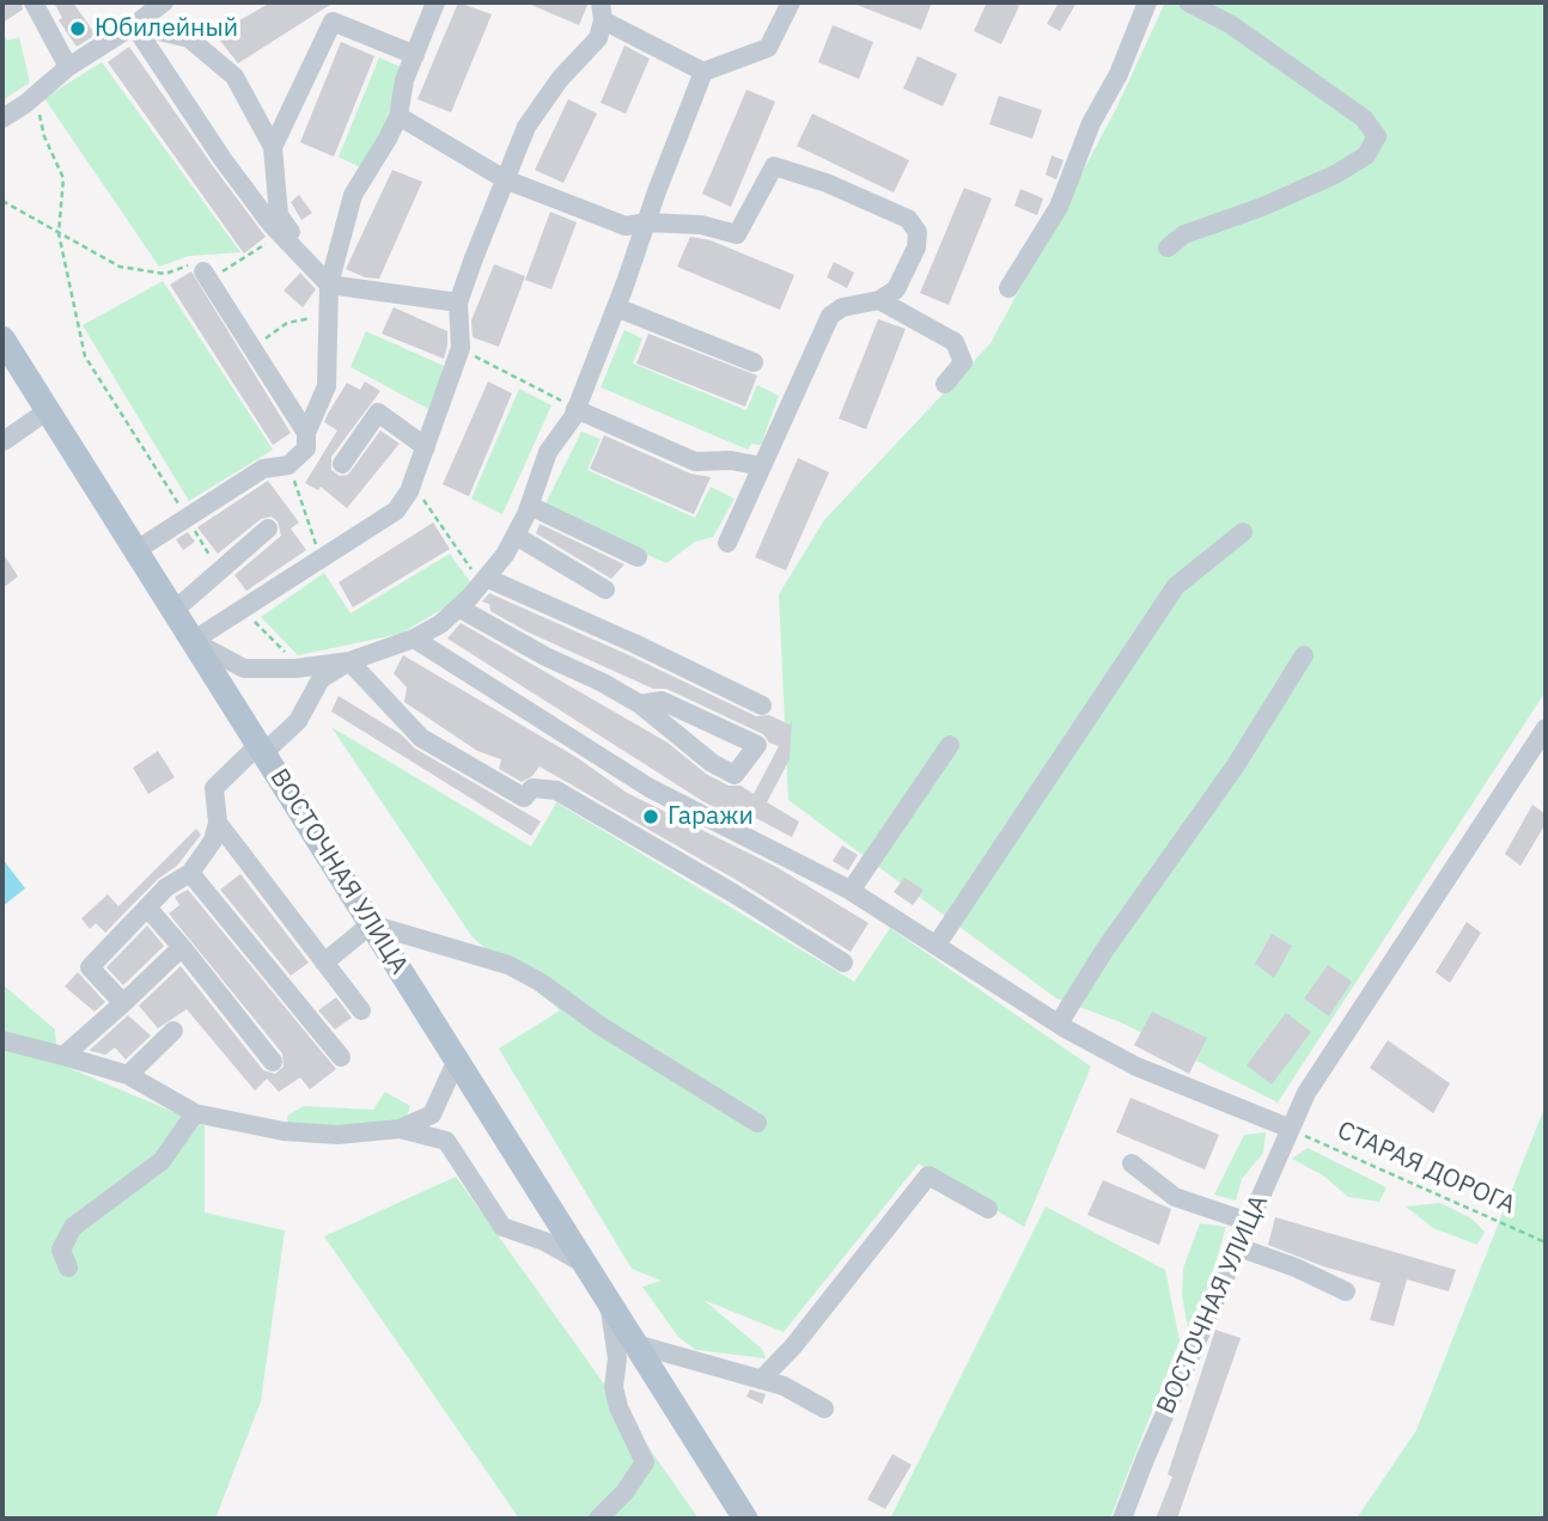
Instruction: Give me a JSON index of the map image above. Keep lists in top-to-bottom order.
{
  "streets": {
    "main road": ["ВОСТОЧНАЯ УЛИЦА"],
    "path": ["СТАРАЯ ДОРОГА"]
  },
  "crossings": [
    ["ВОСТОЧНАЯ УЛИЦА", "СТАРАЯ ДОРОГА"]
  ],
  "places": ["Юбилейный", "Гаражи"]
}
